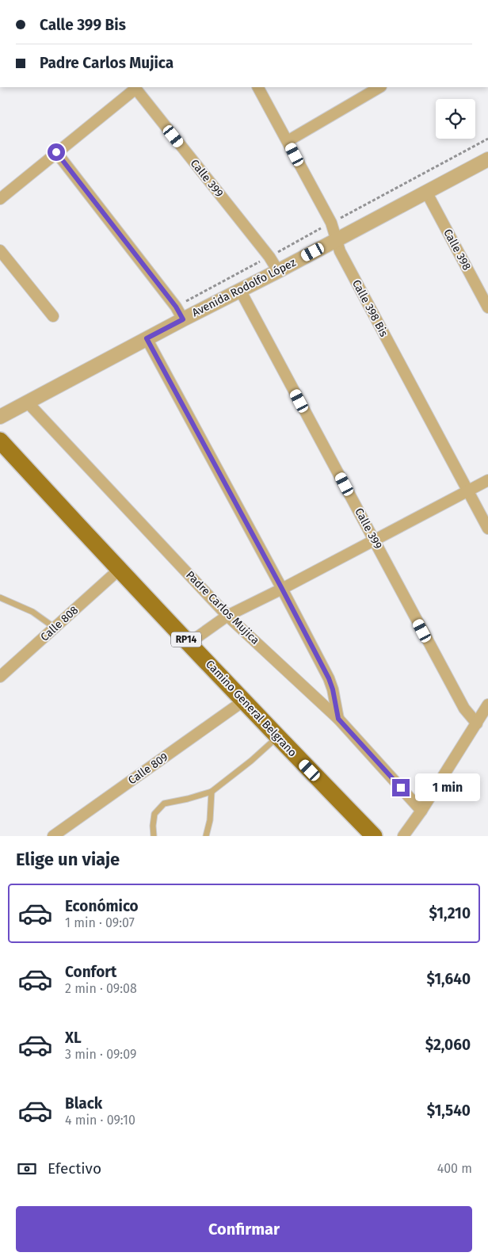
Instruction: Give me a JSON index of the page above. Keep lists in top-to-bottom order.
{
  "streets": {
    "main road": ["RP14", "Camino General Belgrano"],
    "street": [
      "Calle 399",
      "Calle 398",
      "Avenida Rodolfo López",
      "Calle 398 Bis",
      "Padre Carlos Mujica",
      "Calle 808",
      "Calle 809"
    ]
  },
  "crossings": [
    ["Calle 399", "Avenida Rodolfo López"],
    ["Calle 398", "Avenida Rodolfo López"],
    ["Avenida Rodolfo López", "Calle 398 Bis"],
    ["Avenida Rodolfo López", "Padre Carlos Mujica"],
    ["Calle 808", "Camino General Belgrano"],
    ["Camino General Belgrano", "Calle 809"]
  ],
  "page": {
    "banner": ["Calle 399 Bis", "Padre Carlos Mujica"],
    "bubble": "1 min",
    "heading": "Elige un viaje",
    "list": [
      {
        "name": "Económico",
        "note": "1 min · 09:07",
        "value": "$1,210"
      },
      {
        "name": "Confort",
        "note": "2 min · 09:08",
        "value": "$1,640"
      },
      {
        "name": "XL",
        "note": "3 min · 09:09",
        "value": "$2,060"
      },
      {
        "name": "Black",
        "note": "4 min · 09:10",
        "value": "$1,540"
      }
    ],
    "pay": ["Efectivo", "400 m"],
    "buttons": "Confirmar"
  }
}
